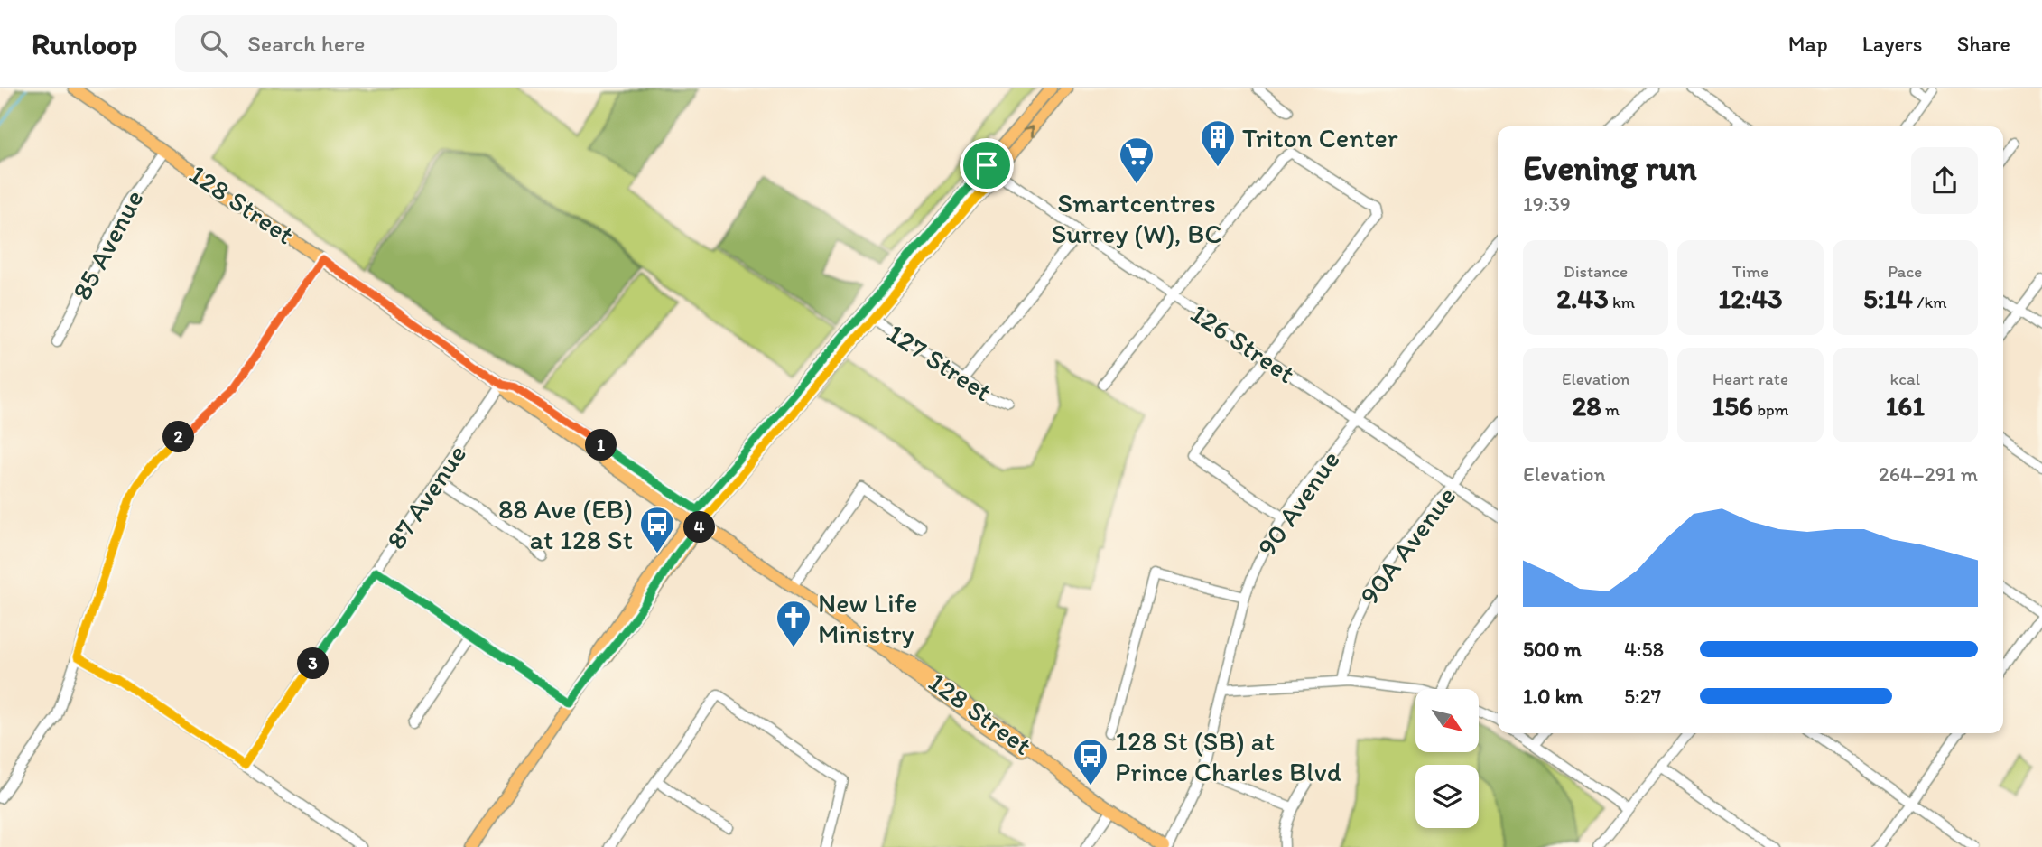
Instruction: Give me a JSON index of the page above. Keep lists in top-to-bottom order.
{
  "streets": {
    "main road": ["128 Street"],
    "street": [
      "85 Avenue",
      "126 Street",
      "127 Street",
      "87 Avenue",
      "90 Avenue",
      "90A Avenue"
    ]
  },
  "crossings": [
    ["128 Street", "85 Avenue"],
    ["128 Street", "87 Avenue"],
    ["128 Street", "90 Avenue"],
    ["126 Street", "90 Avenue"],
    ["126 Street", "90A Avenue"]
  ],
  "places": {
    "building": ["Triton Center"],
    "supermarket": ["Smartcentres Surrey (W), BC"],
    "bus stop": ["88 Ave (EB) at 128 St", "128 St (SB) at Prince Charles Blvd"],
    "church": ["New Life Ministry"]
  },
  "north": "bottom right",
  "page": {
    "header": "Runloop",
    "search": "Search here",
    "nav": ["Map", "Layers", "Share"],
    "heading": ["Evening run", "19:39"],
    "stats": [
      ["Distance", "2.43 km"],
      ["Time", "12:43"],
      ["Pace", "5:14 /km"],
      ["Elevation", "28 m"],
      ["Heart rate", "156 bpm"],
      ["kcal", "161"]
    ],
    "pins": [
      "2",
      "1",
      "4",
      "3"
    ],
    "chart": ["Elevation", "264–291 m"],
    "list": [
      {
        "name": "500 m",
        "note": "4:58"
      },
      {
        "name": "1.0 km",
        "note": "5:27"
      }
    ]
  }
}
